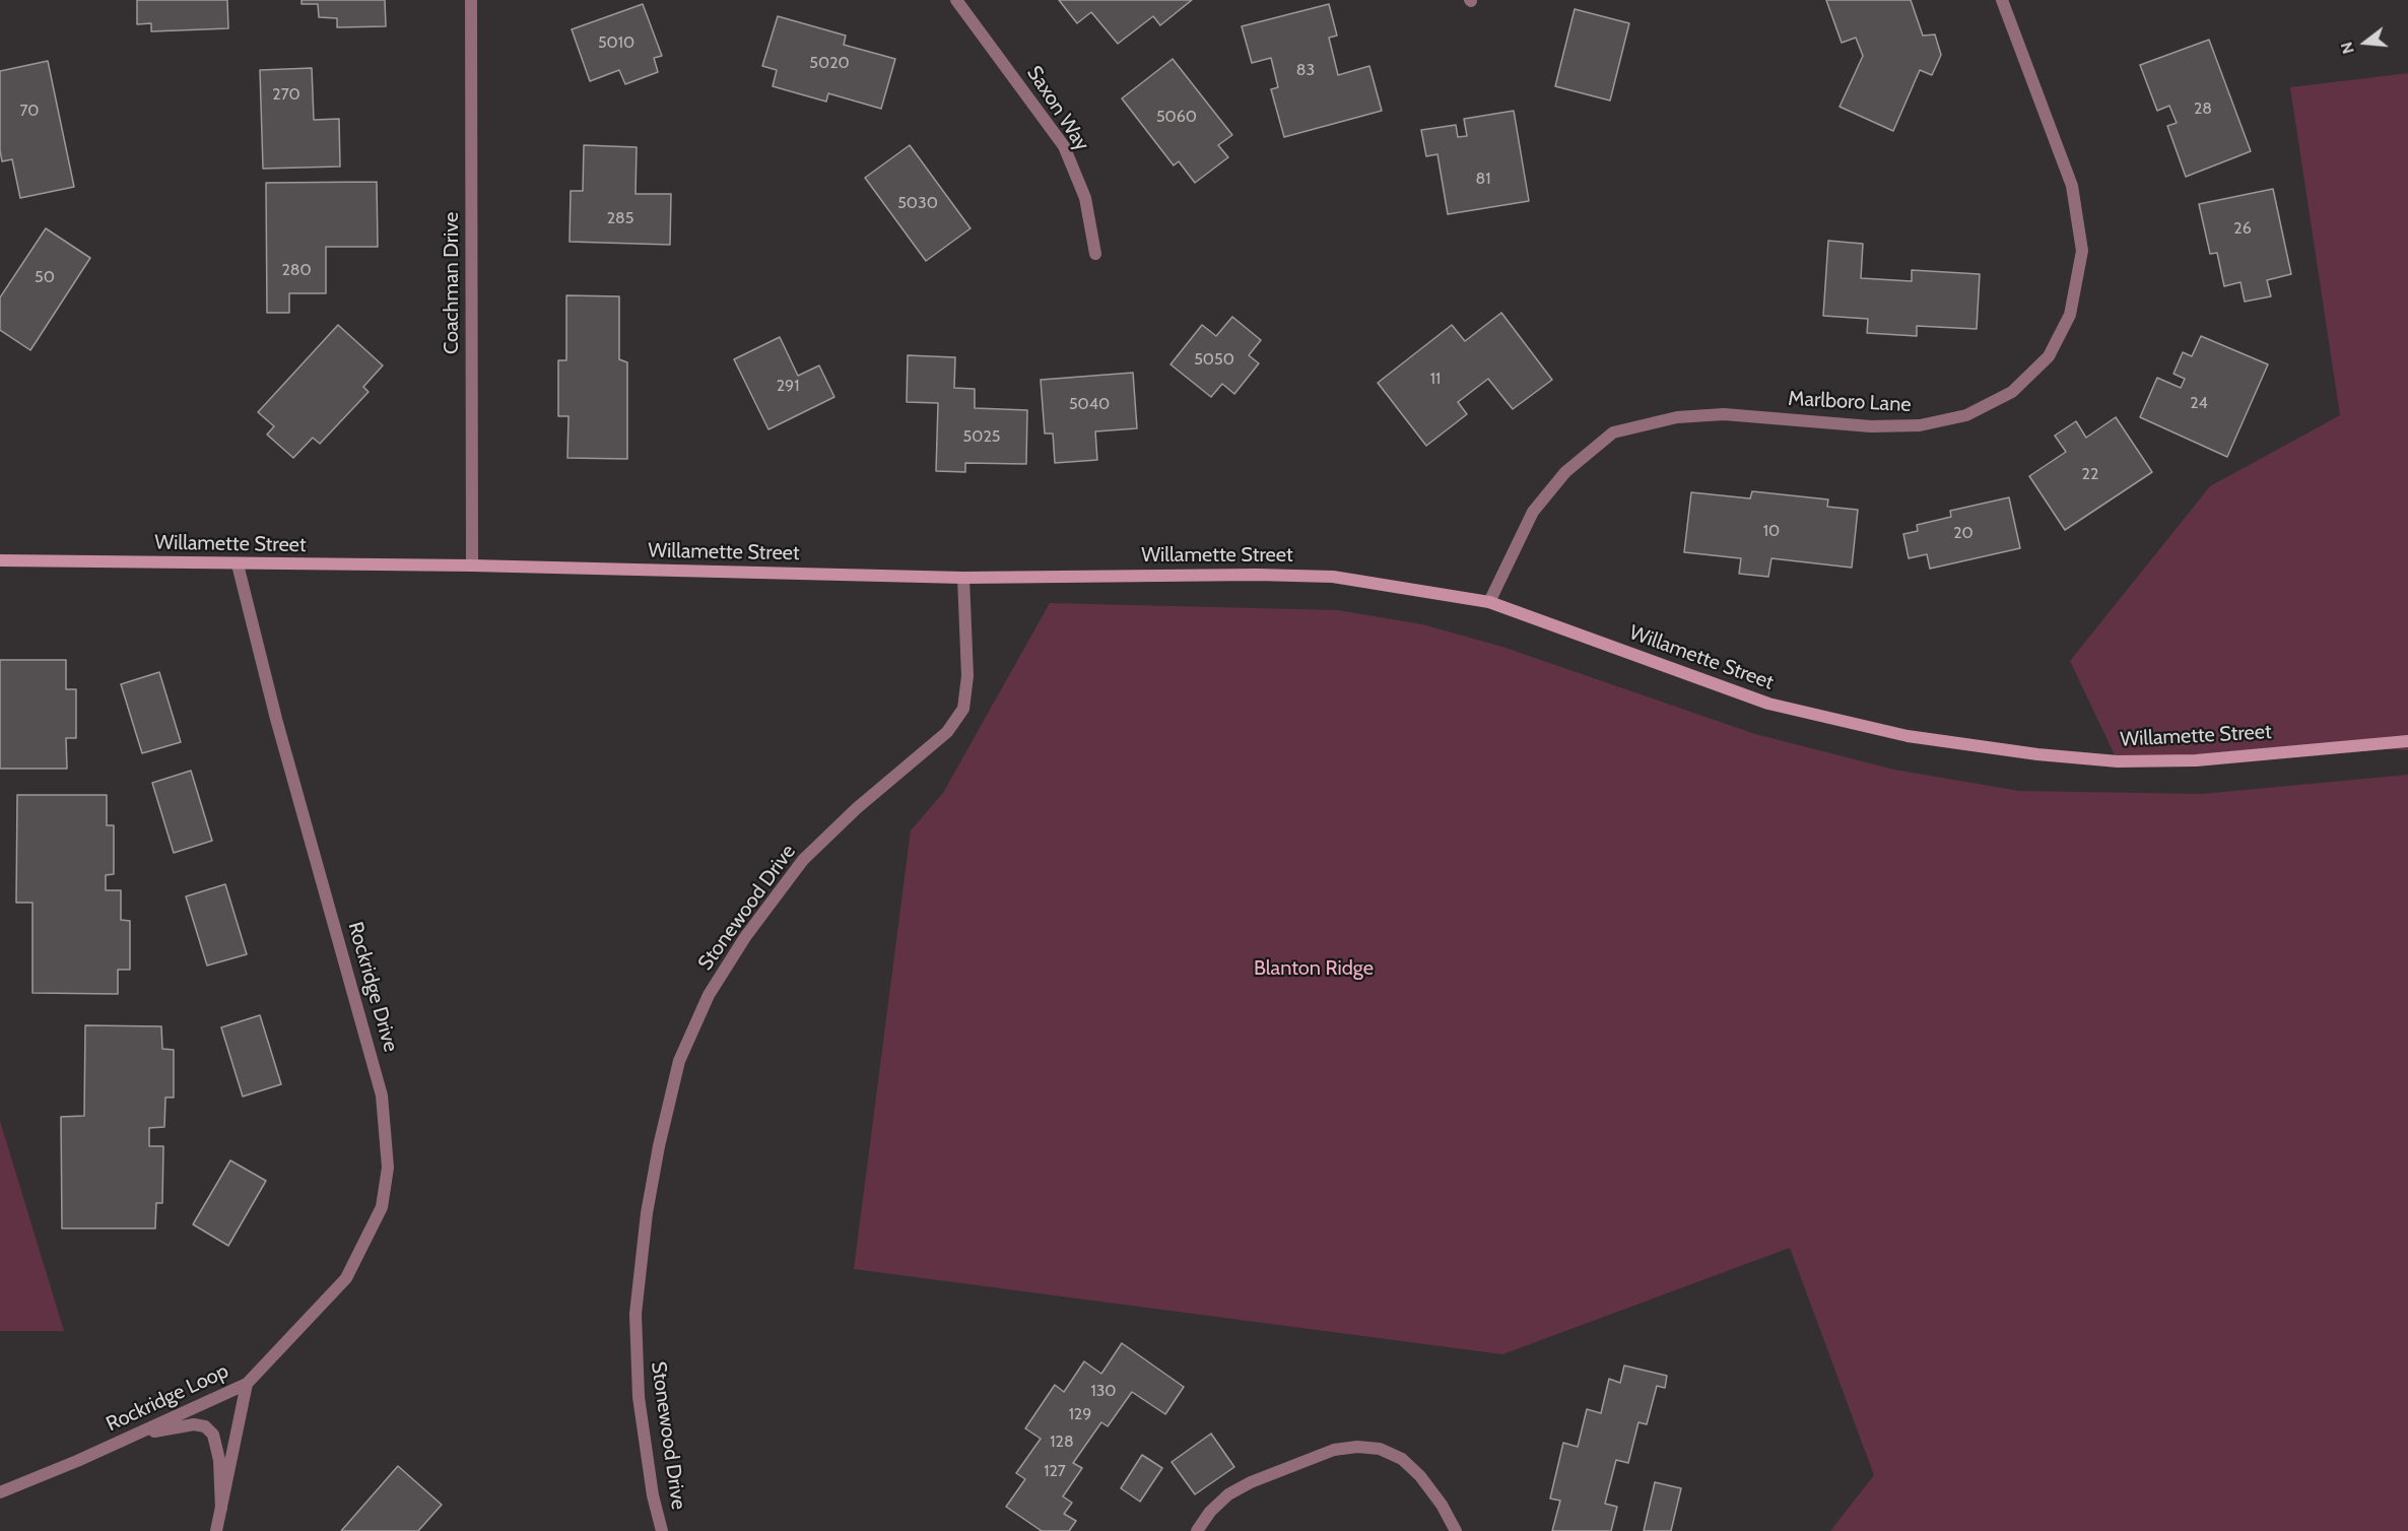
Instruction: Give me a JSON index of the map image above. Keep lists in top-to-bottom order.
{
  "streets": {
    "main road": ["Willamette Street"],
    "street": [
      "Saxon Way",
      "Coachman Drive",
      "Marlboro Lane",
      "Stonewood Drive",
      "Rockridge Drive",
      "Rockridge Loop"
    ]
  },
  "crossings": [
    ["Coachman Drive", "Willamette Street"],
    ["Marlboro Lane", "Willamette Street"],
    ["Willamette Street", "Stonewood Drive"],
    ["Willamette Street", "Rockridge Drive"],
    ["Rockridge Drive", "Rockridge Loop"]
  ],
  "parks": ["Blanton Ridge"],
  "house_numbers": [
    "5010",
    "5020",
    "83",
    "270",
    "28",
    "70",
    "5060",
    "81",
    "5030",
    "285",
    "26",
    "280",
    "50",
    "5050",
    "11",
    "291",
    "24",
    "5040",
    "5025",
    "22",
    "10",
    "20",
    "130",
    "129",
    "128",
    "127"
  ],
  "north": "left"
}
